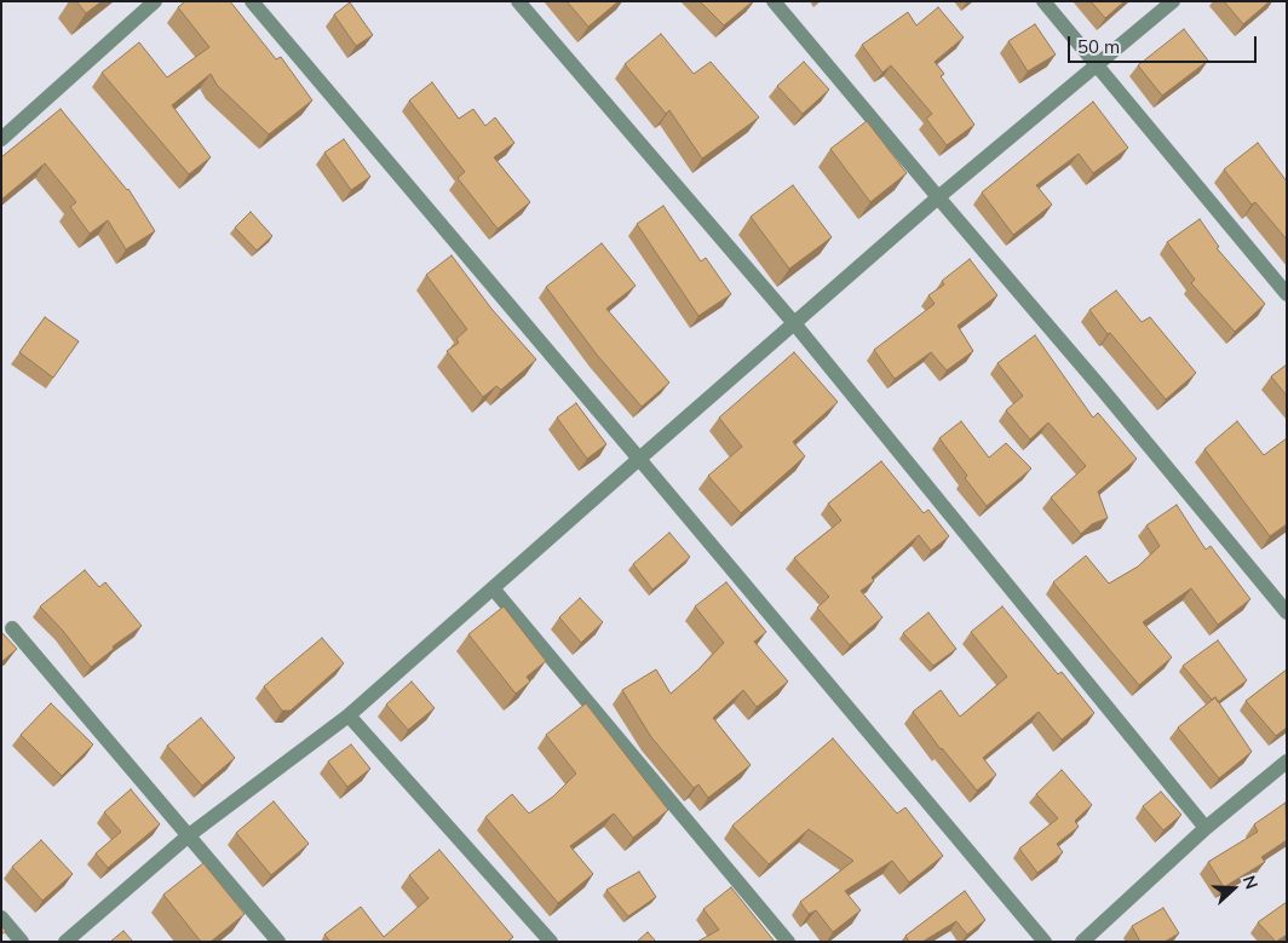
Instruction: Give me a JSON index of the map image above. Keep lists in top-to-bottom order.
{
  "scale_bar": "50 m",
  "north": "right"
}
